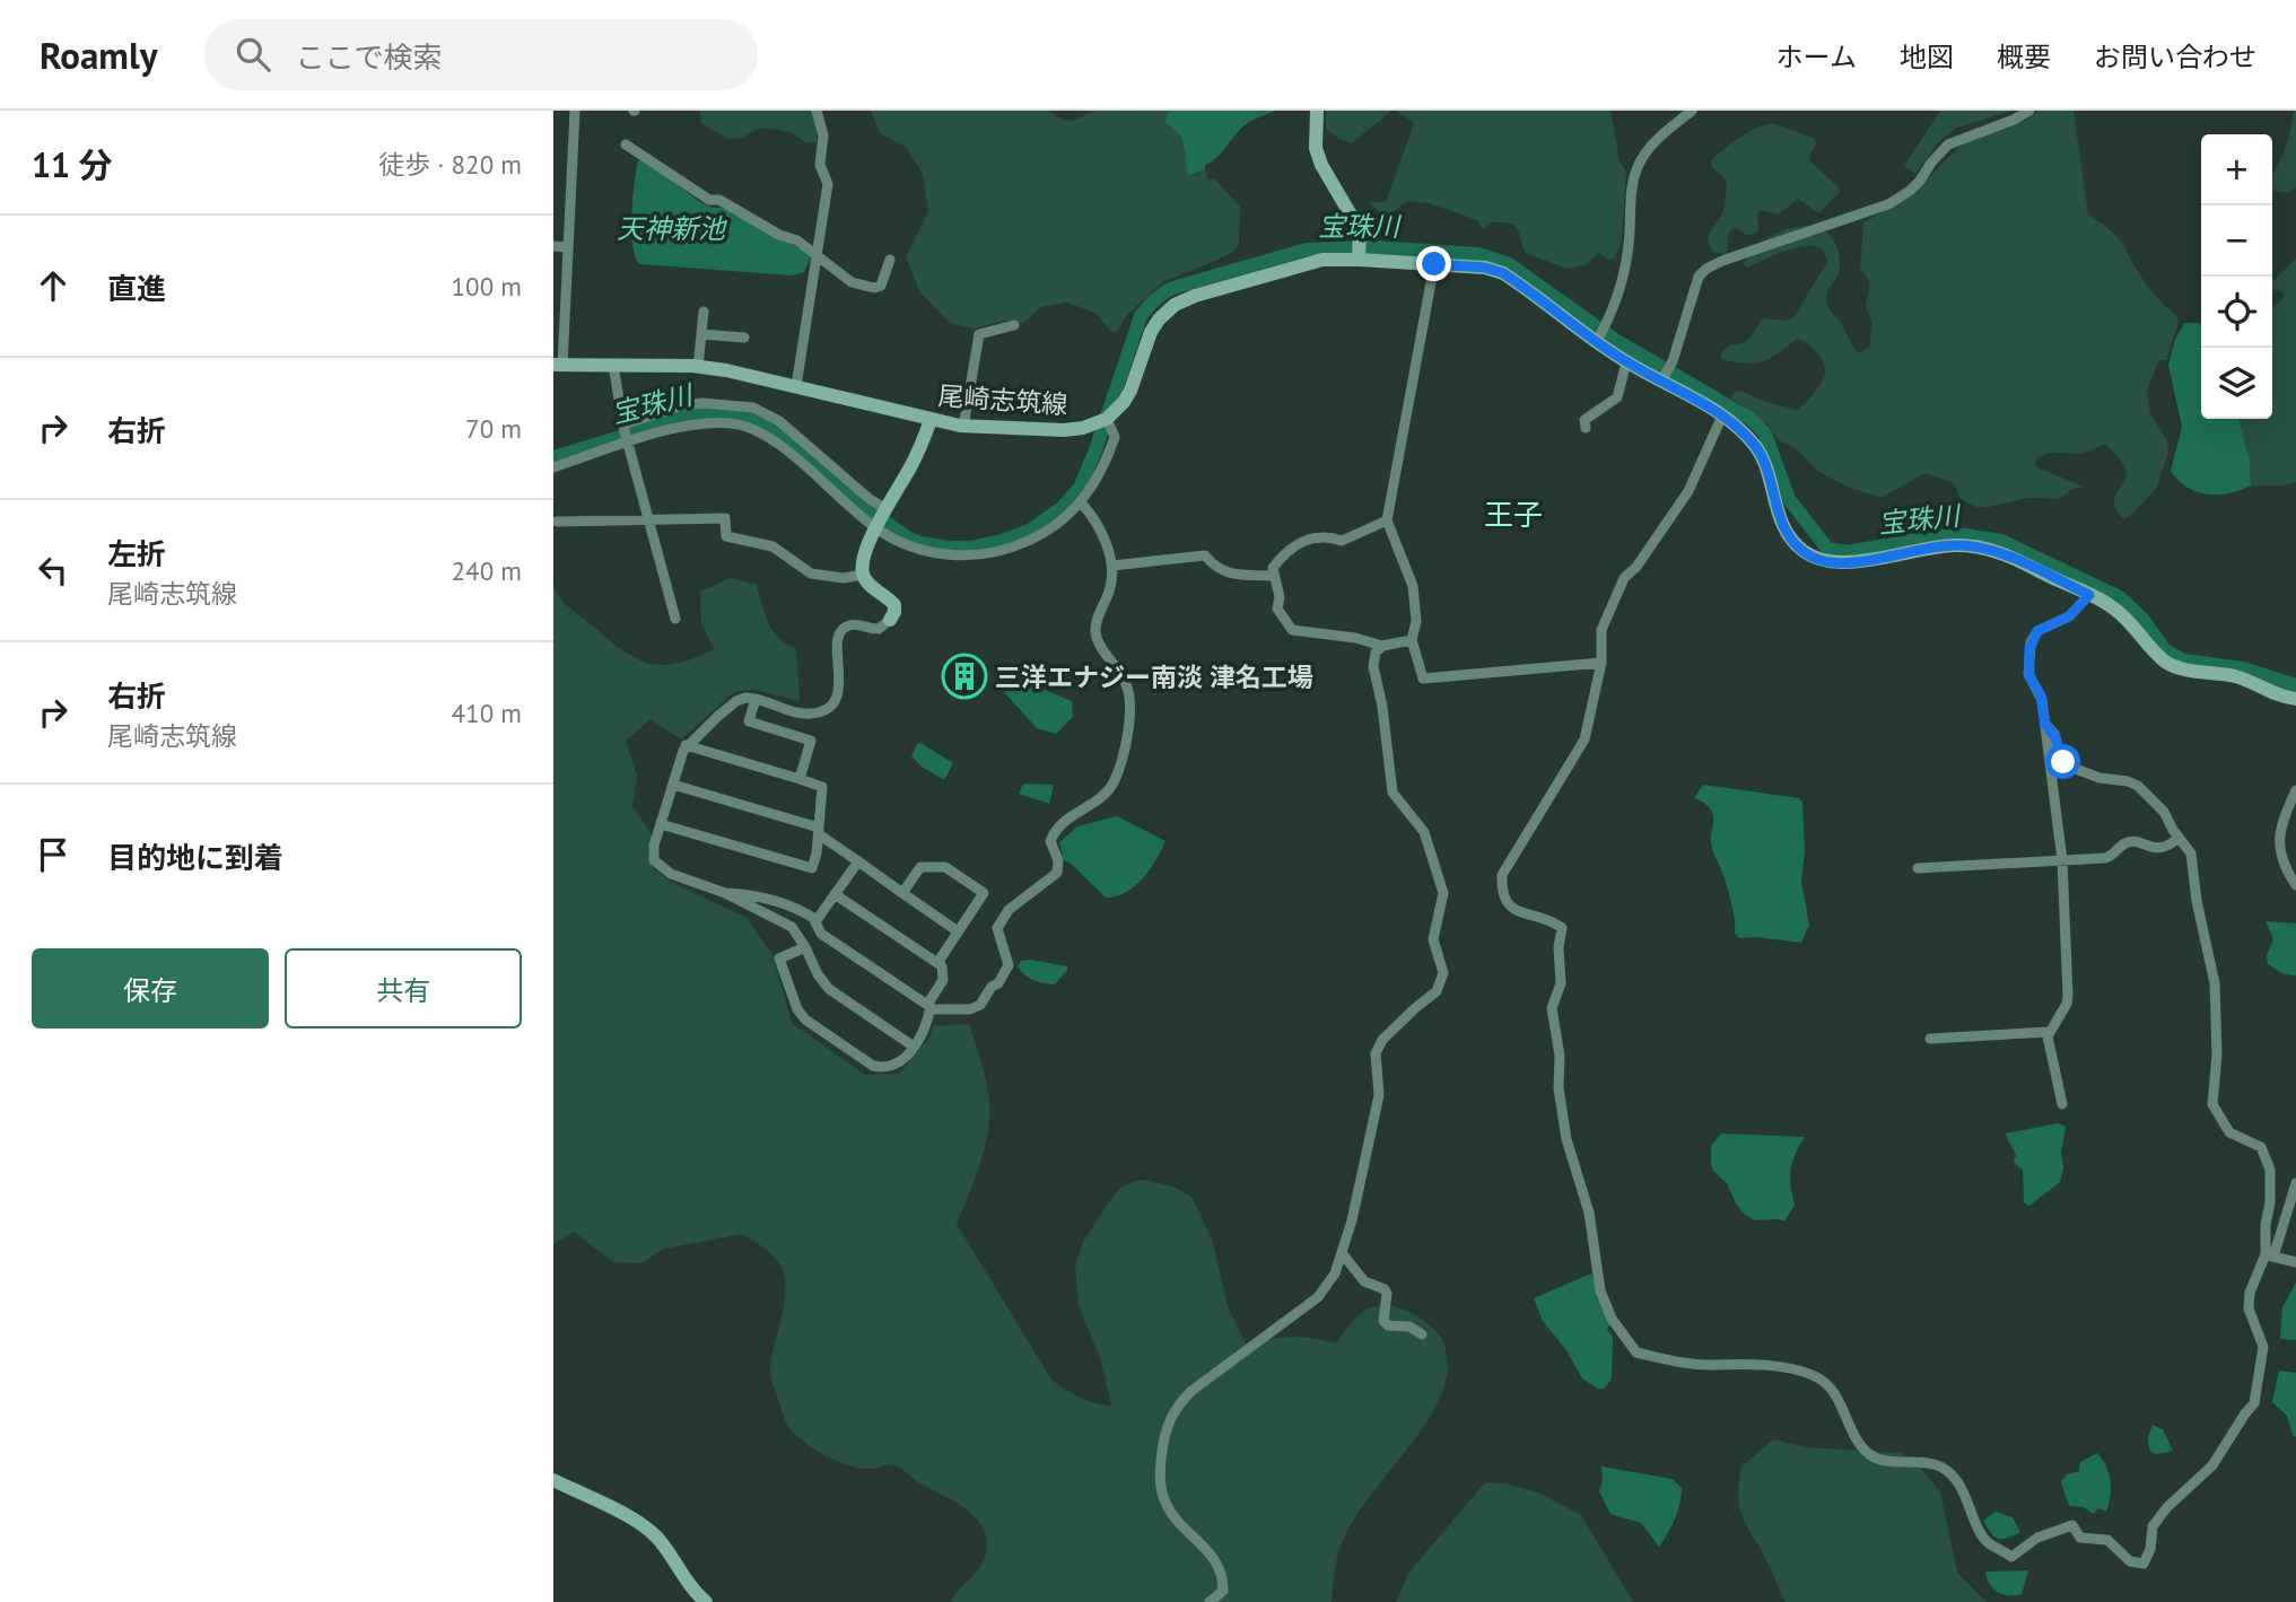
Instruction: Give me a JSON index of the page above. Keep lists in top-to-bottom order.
{
  "streets": {
    "main road": ["尾崎志筑線"]
  },
  "districts": ["王子"],
  "water": ["宝珠川", "天神新池"],
  "places": {
    "building": ["三洋エナジー南淡 津名工場"]
  },
  "page": {
    "header": "Roamly",
    "search": "ここで検索",
    "nav": [
      "ホーム",
      "地図",
      "概要",
      "お問い合わせ"
    ],
    "heading": ["11 分", "徒歩 · 820 m"],
    "map_buttons": ["+", "−"],
    "list": [
      ["直進", "100 m"],
      ["右折", "70 m"],
      ["左折", "尾崎志筑線", "240 m"],
      ["右折", "尾崎志筑線", "410 m"],
      "目的地に到着"
    ],
    "buttons": ["保存", "共有"]
  }
}
